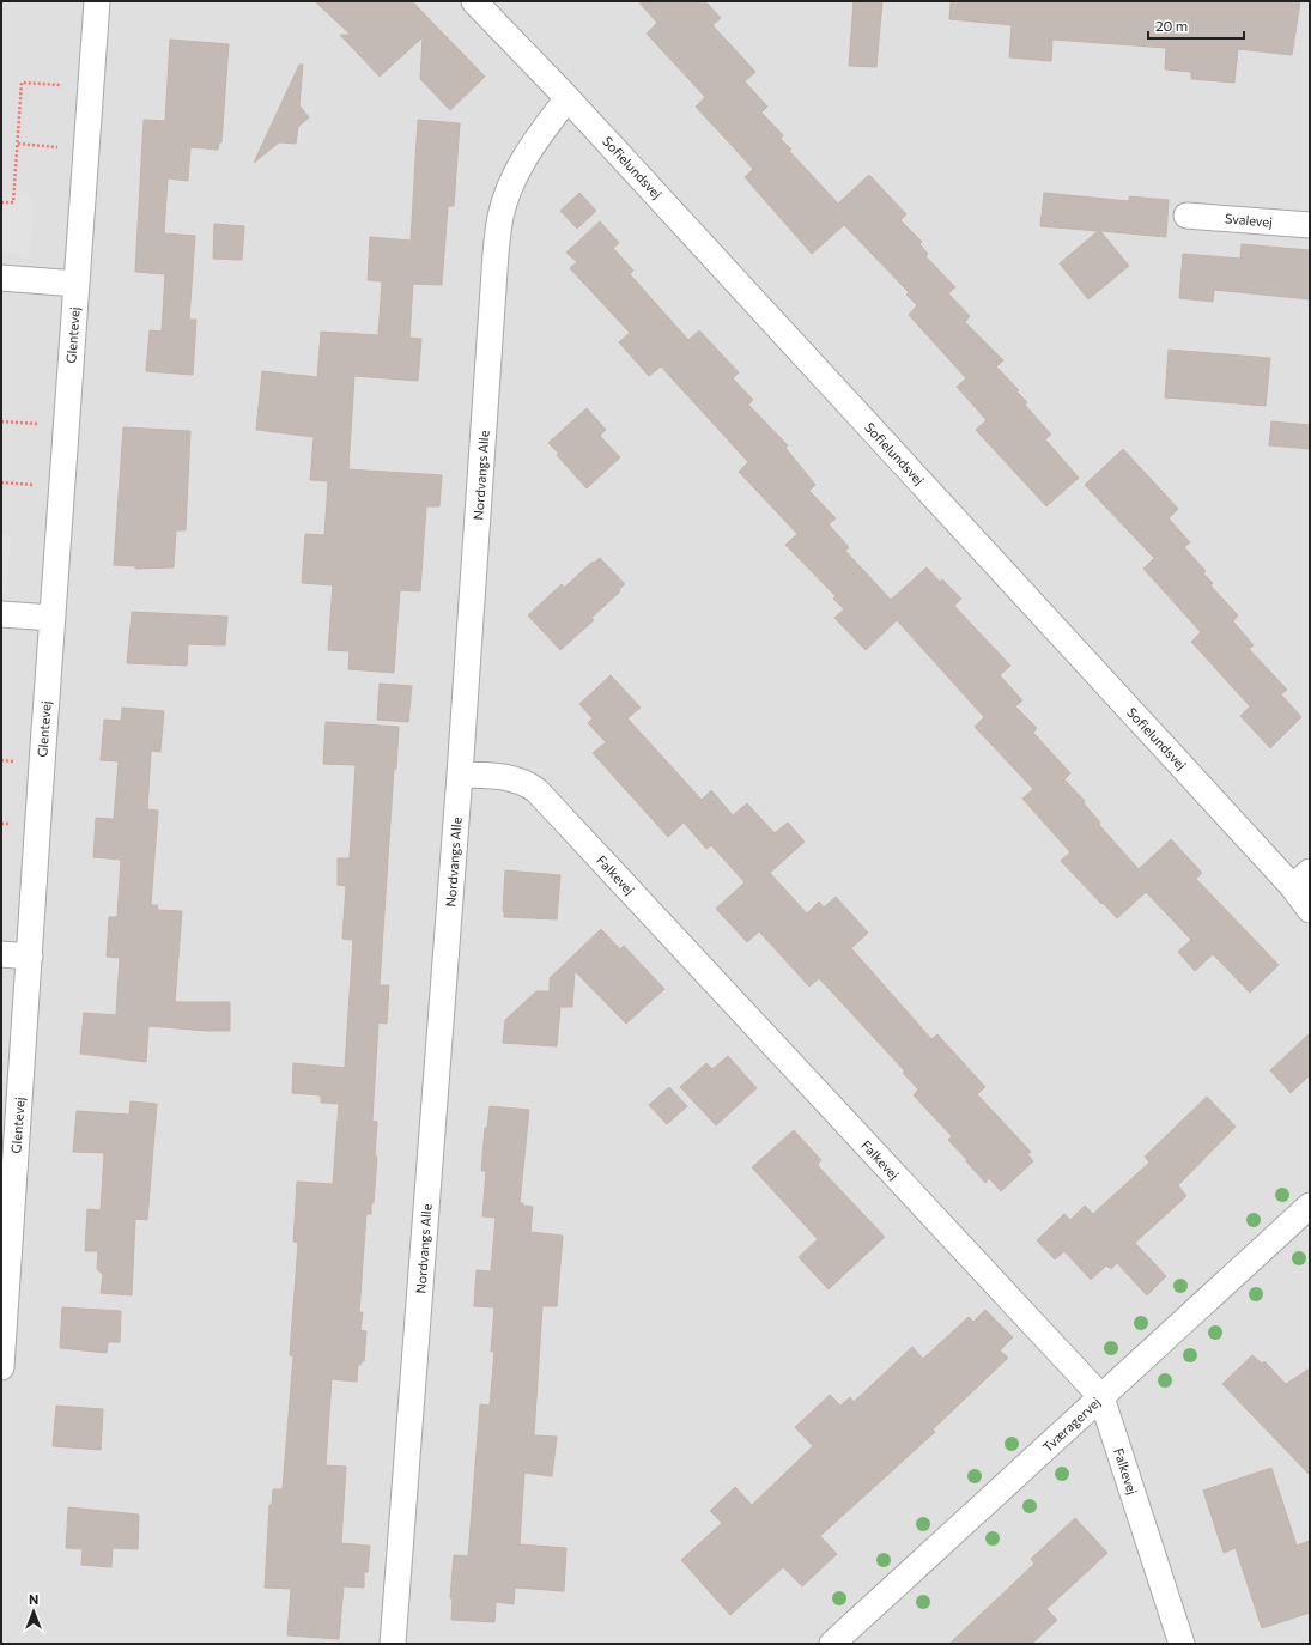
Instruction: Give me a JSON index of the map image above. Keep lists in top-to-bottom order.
{
  "streets": {
    "street": [
      "Sofielundsvej",
      "Svalevej",
      "Glentevej",
      "Nordvangs Alle",
      "Falkevej",
      "Tværagervej"
    ]
  },
  "crossings": [
    ["Sofielundsvej", "Nordvangs Alle"],
    ["Nordvangs Alle", "Falkevej"],
    ["Falkevej", "Tværagervej"]
  ],
  "scale_bar": "20 m",
  "north": "top"
}
